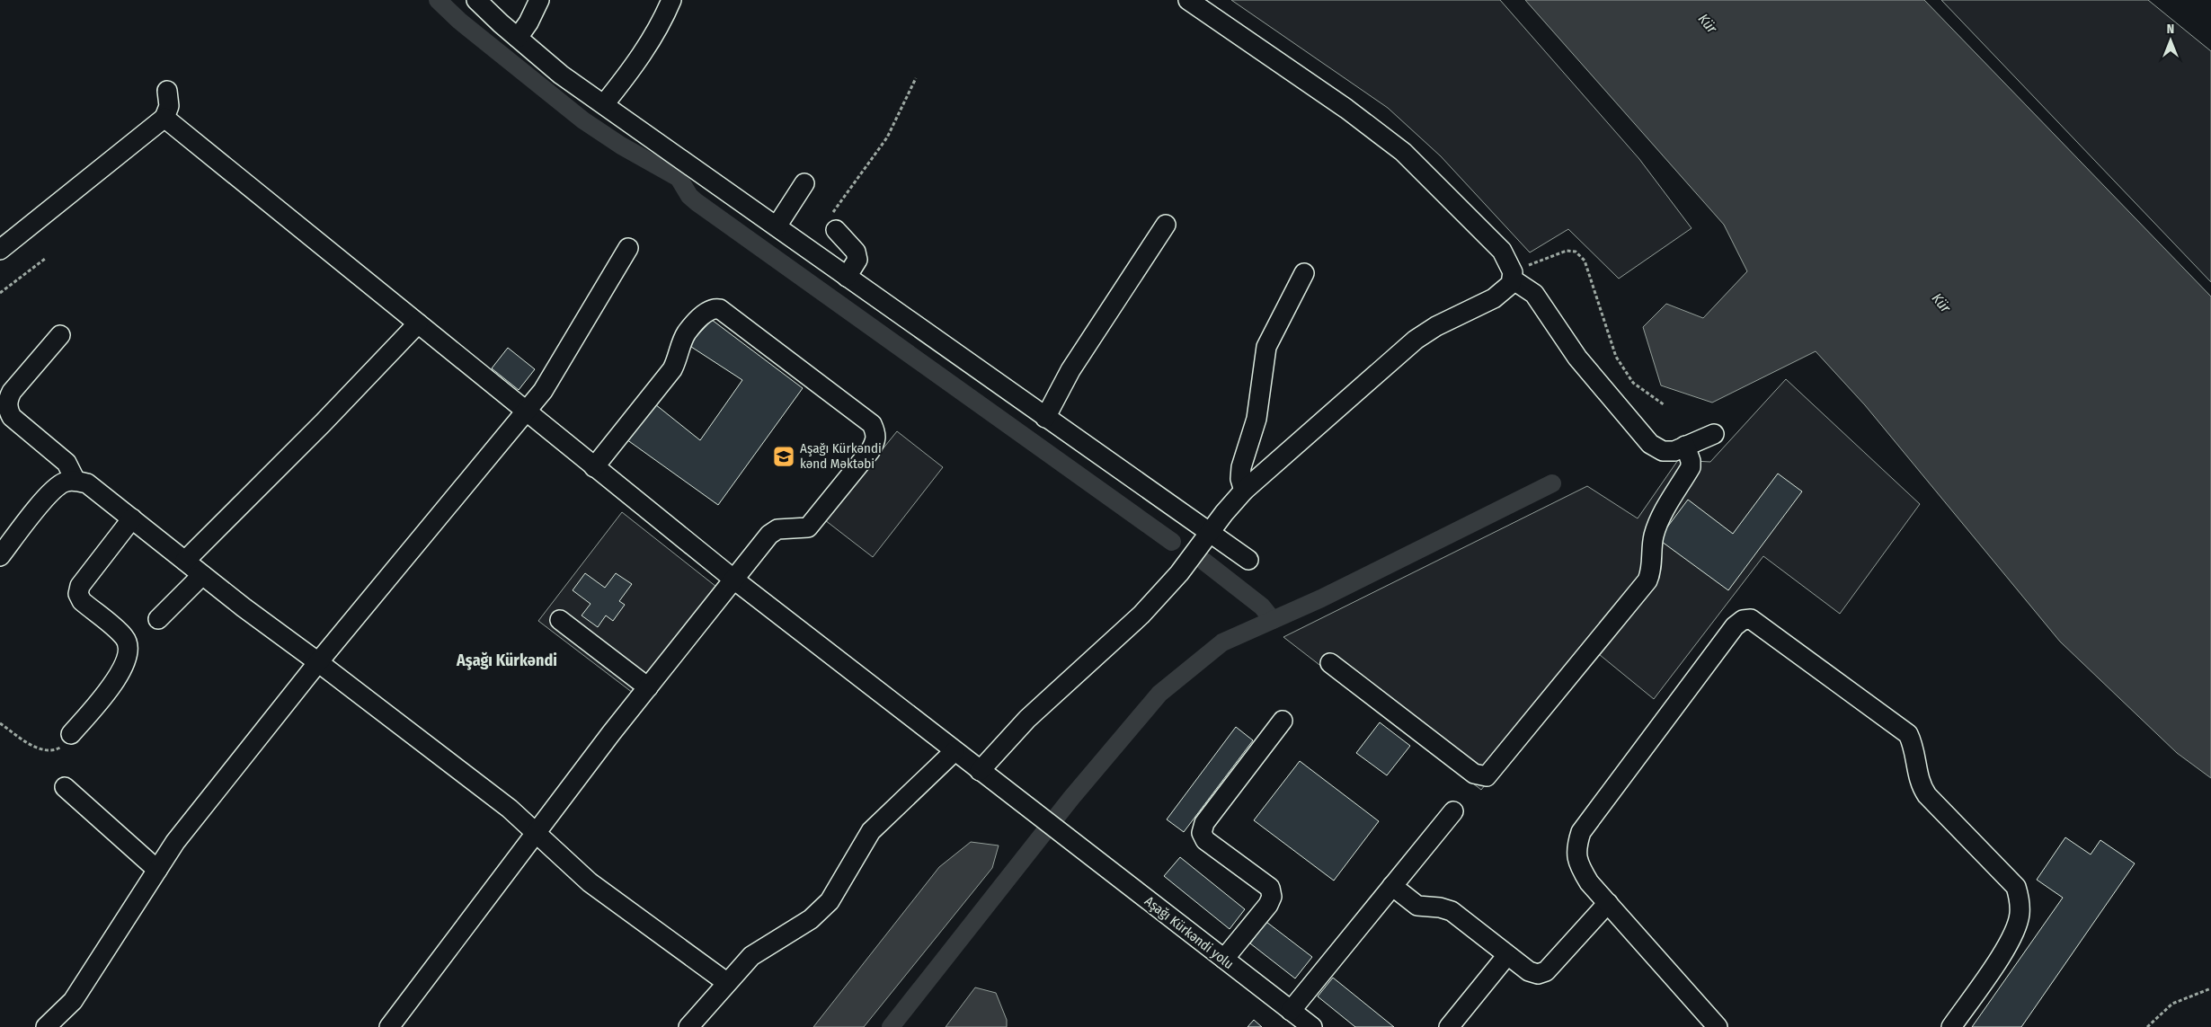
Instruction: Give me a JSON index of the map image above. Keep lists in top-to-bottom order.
{
  "streets": {
    "street": ["Aşağı Kürkəndi yolu"]
  },
  "districts": ["Aşağı Kürkəndi"],
  "water": ["Kür"],
  "places": {
    "school or university": ["Aşağı Kürkəndi kənd Məktəbi"]
  },
  "north": "top"
}
